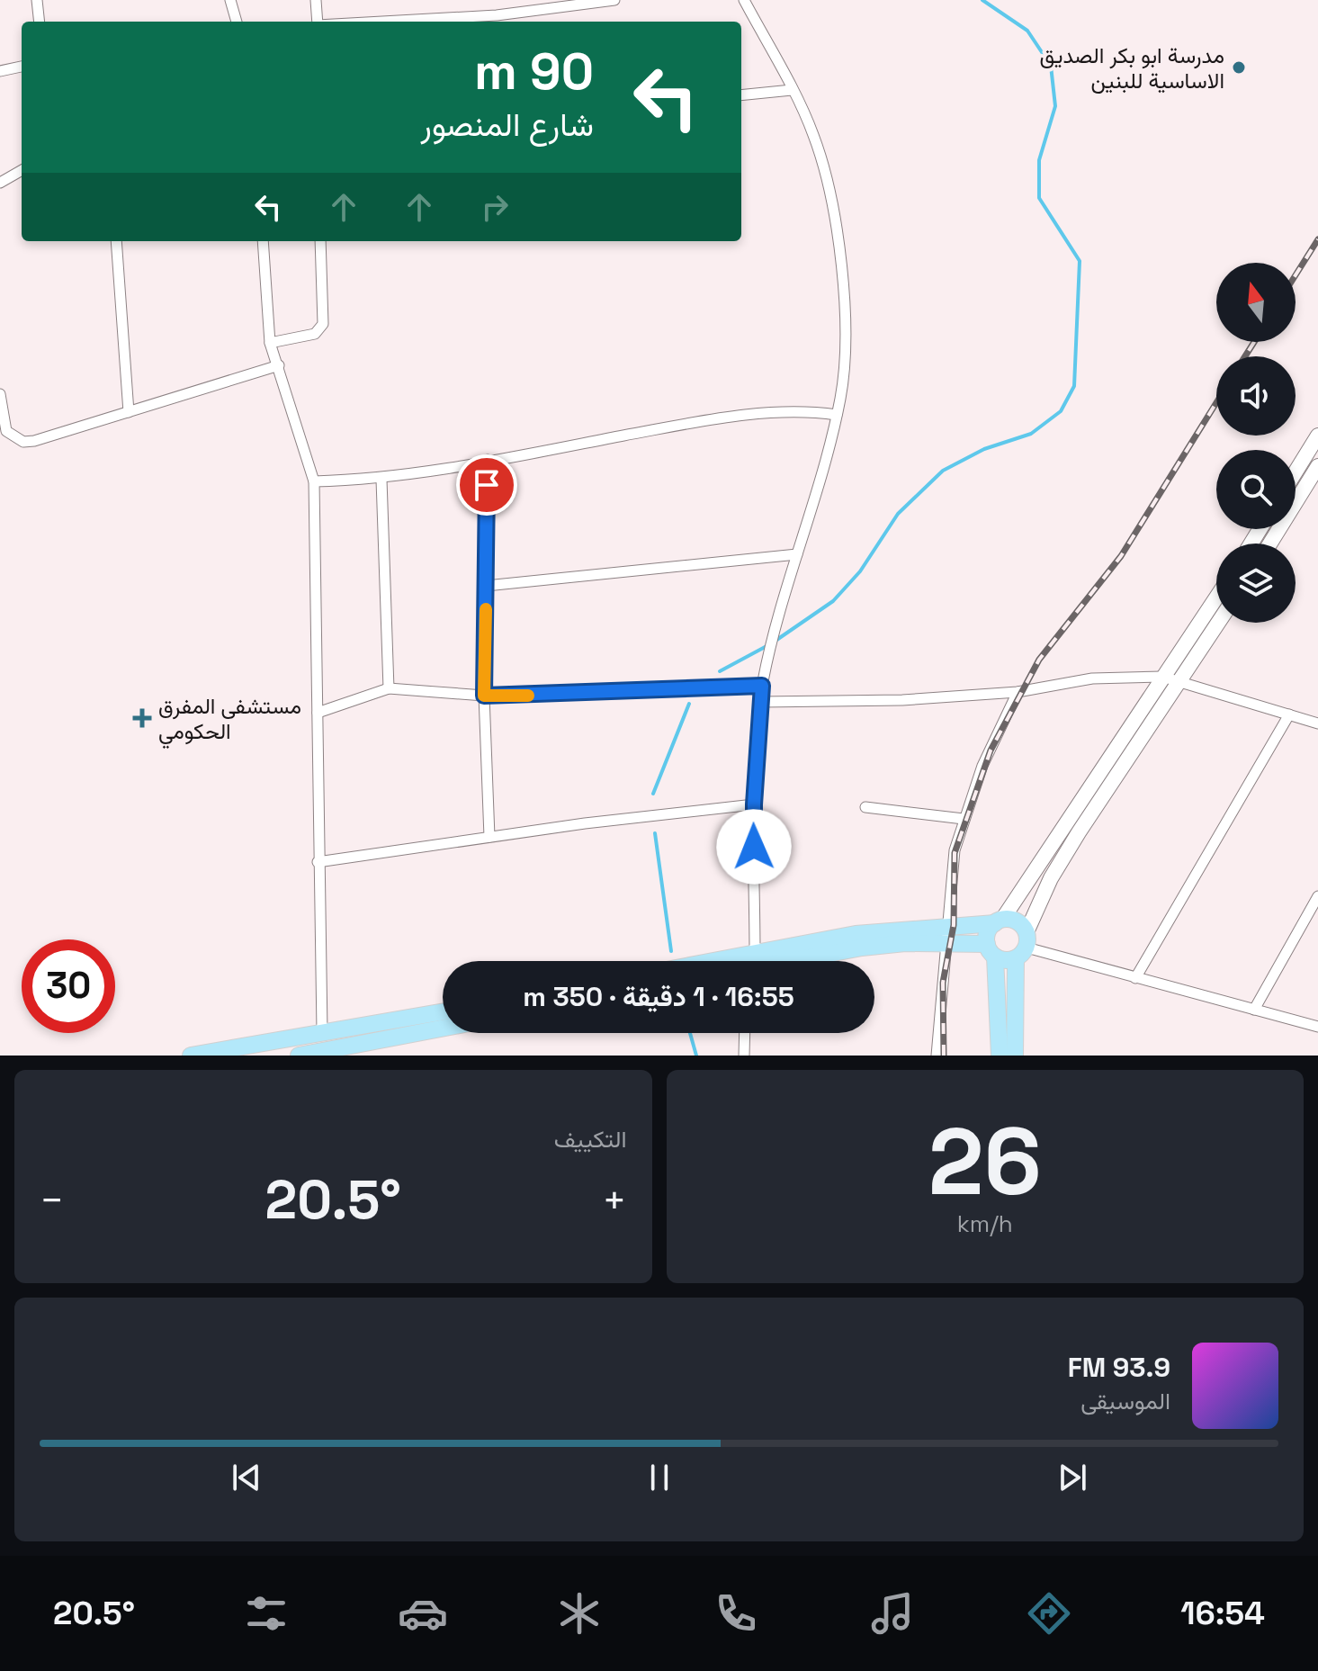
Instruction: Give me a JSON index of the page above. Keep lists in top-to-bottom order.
{
  "places": {
    "other": ["مدرسة ابو بكر الصديق الاساسية للبنين"],
    "health": ["مستشفى المفرق الحكومي"]
  },
  "north": "top",
  "page": {
    "turn": ["90 m", "شارع المنصور"],
    "limit": "30",
    "trip": "16:55 · 1 دقيقة · 350 m",
    "tile": [
      ["26", "km/h"],
      "التكييف"
    ],
    "heat": ["−", "20.5°", "+"],
    "song": ["93.9 FM", "الموسيقى"],
    "tabs": ["16:54", "20.5°"]
  }
}
